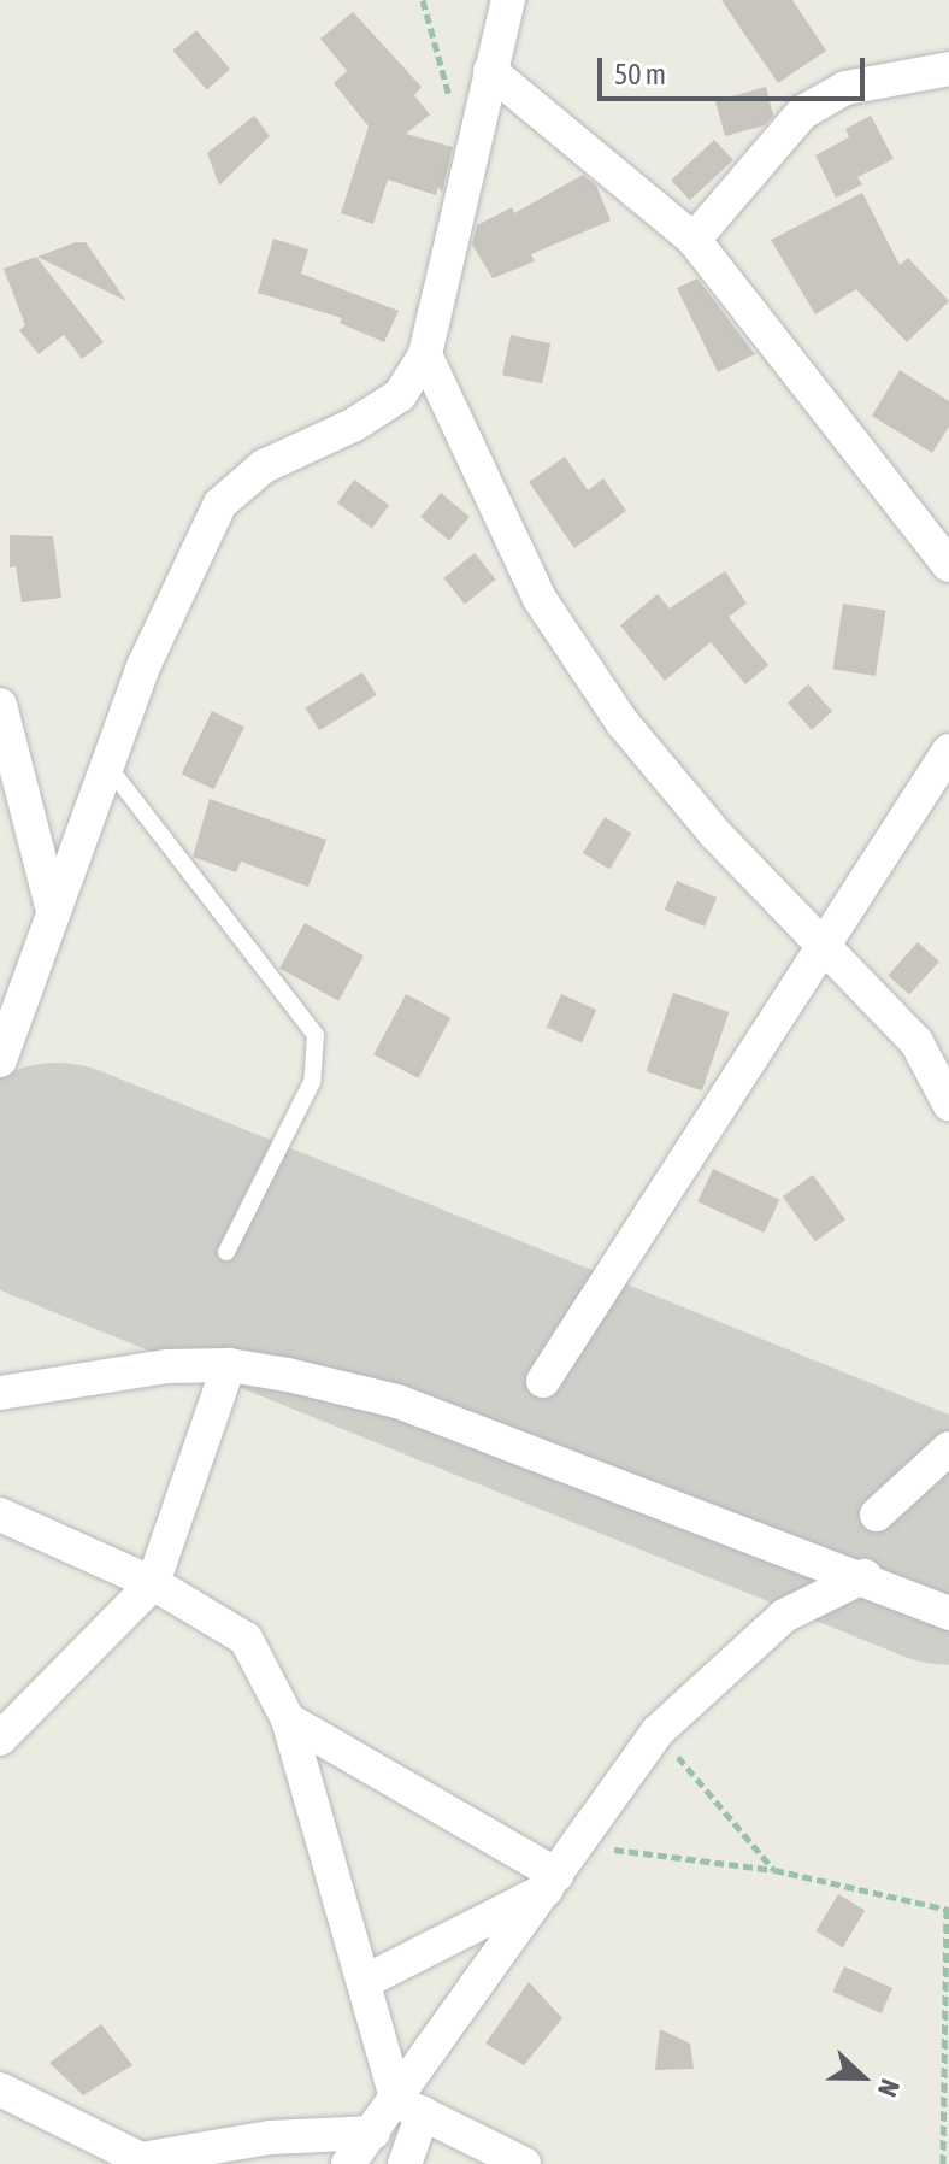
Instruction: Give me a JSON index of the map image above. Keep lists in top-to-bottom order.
{
  "scale_bar": "50 m",
  "north": "right"
}
